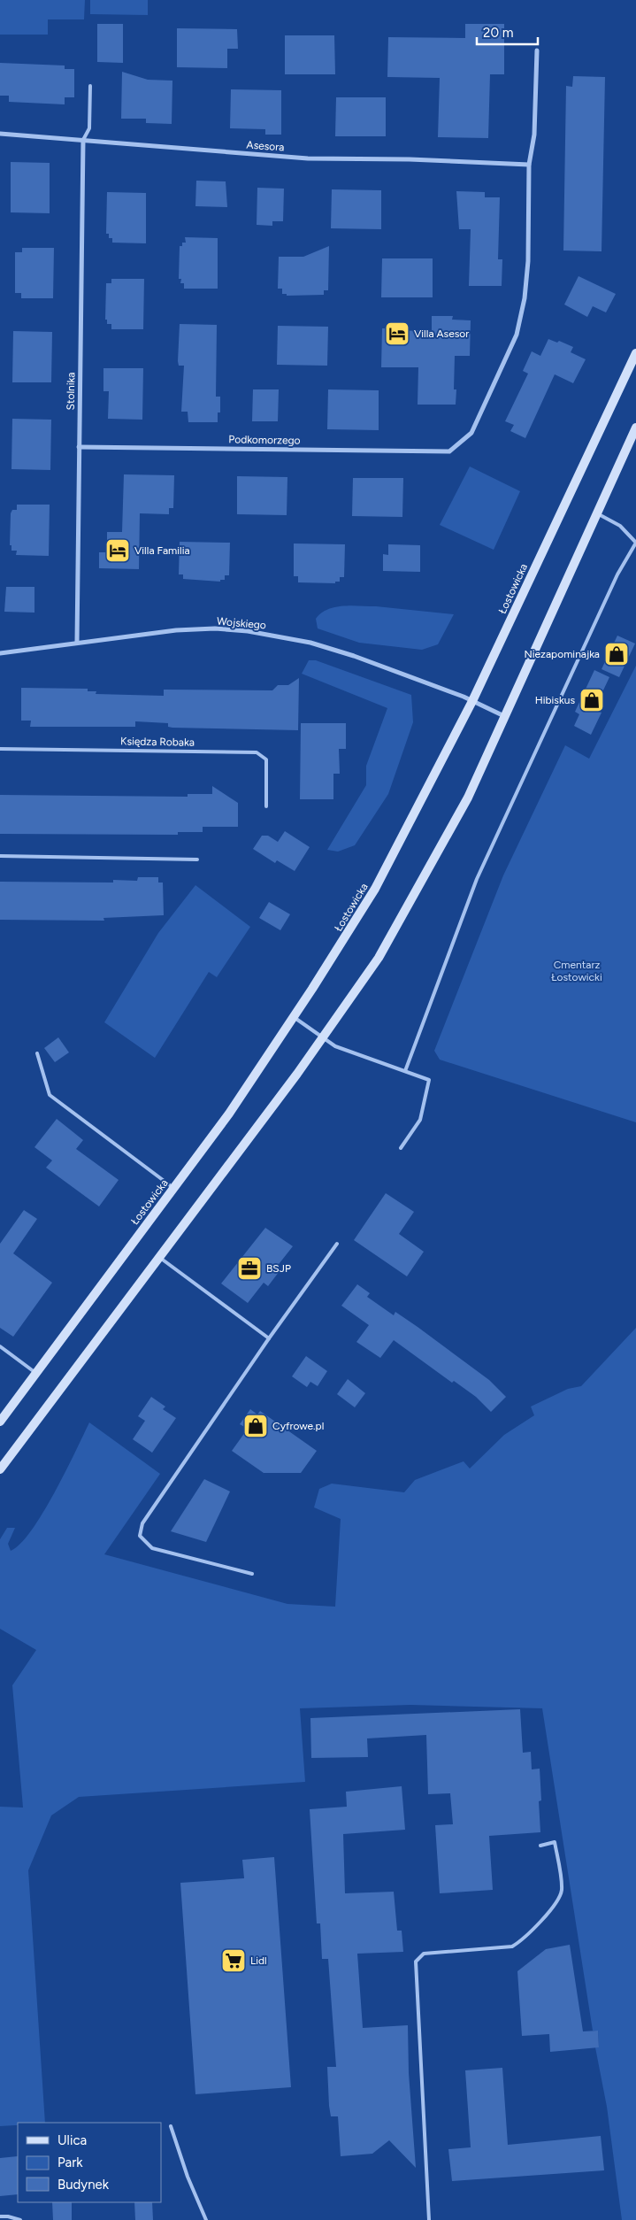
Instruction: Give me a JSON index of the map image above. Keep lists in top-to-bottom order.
{
  "streets": {
    "main road": ["Łostowicka"],
    "street": [
      "Asesora",
      "Stolnika",
      "Podkomorzego",
      "Wojskiego"
    ],
    "lane": ["Księdza Robaka"]
  },
  "crossings": [
    ["Asesora", "Stolnika"],
    ["Asesora", "Podkomorzego"],
    ["Stolnika", "Podkomorzego"],
    ["Stolnika", "Wojskiego"],
    ["Łostowicka", "Wojskiego"]
  ],
  "parks": ["Cmentarz Łostowicki"],
  "places": {
    "hotel": ["Villa Asesor", "Villa Familia"],
    "shop": ["Niezapominajka", "Hibiskus", "Cyfrowe.pl"],
    "office": ["BSJP"],
    "supermarket": ["Lidl"]
  },
  "legend": ["Ulica", "Park", "Budynek"],
  "scale_bar": "20 m"
}
